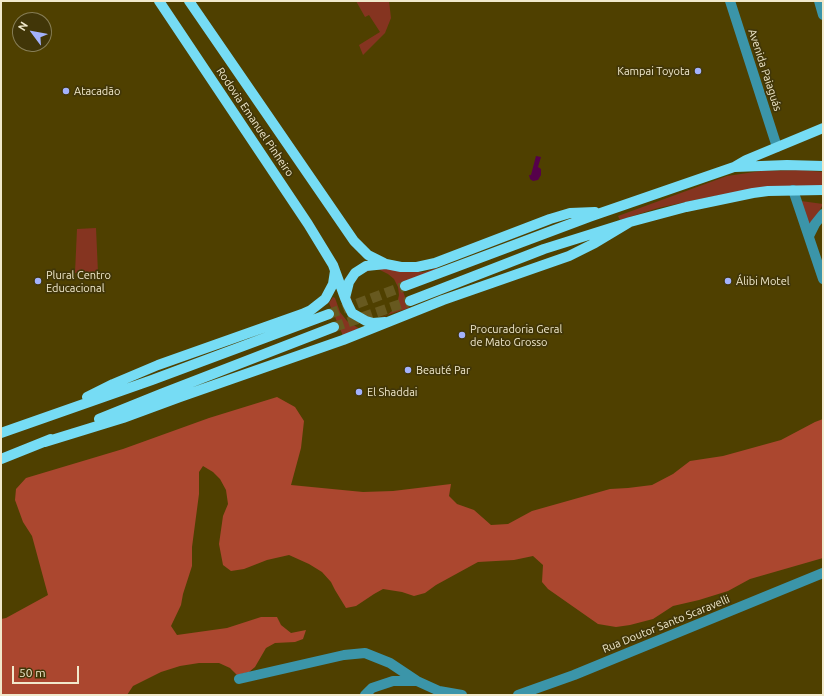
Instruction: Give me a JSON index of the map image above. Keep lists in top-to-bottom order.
{
  "streets": {
    "main road": ["Rodovia Emanuel Pinheiro"],
    "street": ["Avenida Paiaguás", "Rua Doutor Santo Scaravelli"]
  },
  "places": [
    "Kampai Toyota",
    "Atacadão",
    "Plural Centro Educacional",
    "Álibi Motel",
    "Procuradoria Geral de Mato Grosso",
    "Beauté Par",
    "El Shaddai"
  ],
  "scale_bar": "50 m",
  "north": "top left"
}
